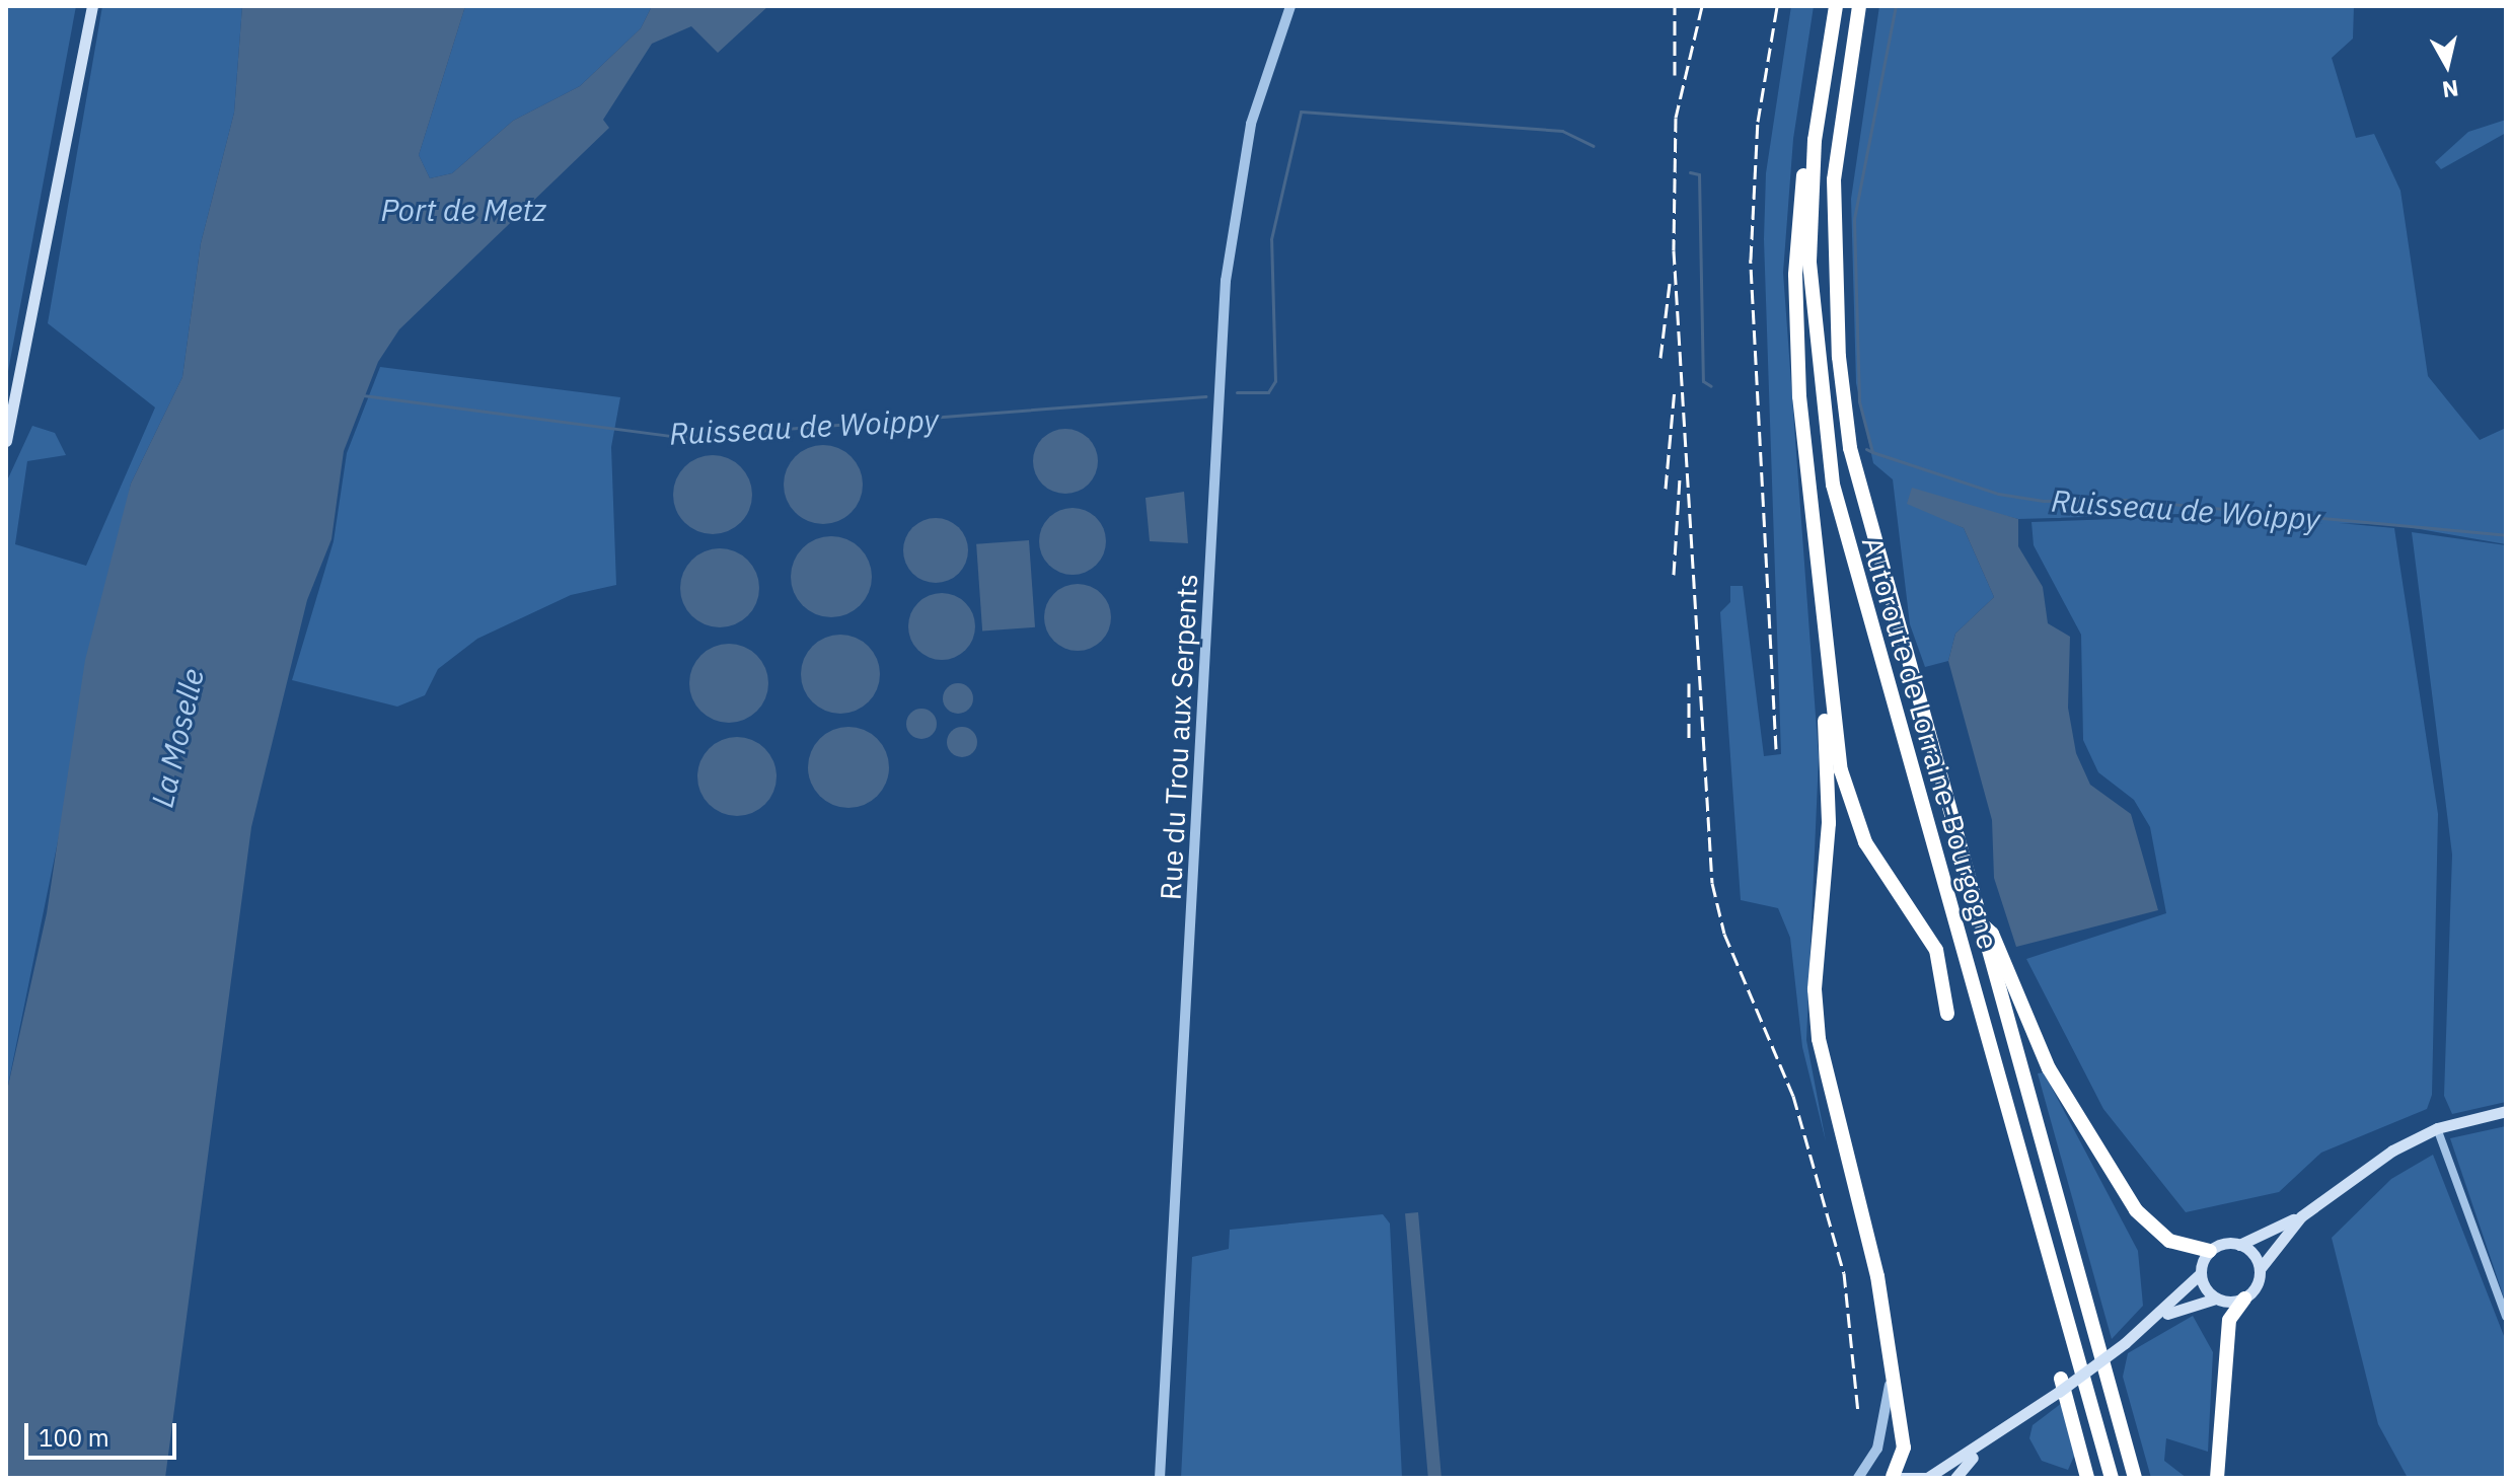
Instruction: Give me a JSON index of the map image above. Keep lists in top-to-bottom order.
{
  "streets": {
    "highway": ["Autoroute de Lorraine-Bourgogne"],
    "street": ["Rue du Trou aux Serpents"]
  },
  "water": ["Port de Metz", "Ruisseau de Woippy", "La Moselle"],
  "scale_bar": "100 m",
  "north": "bottom"
}
